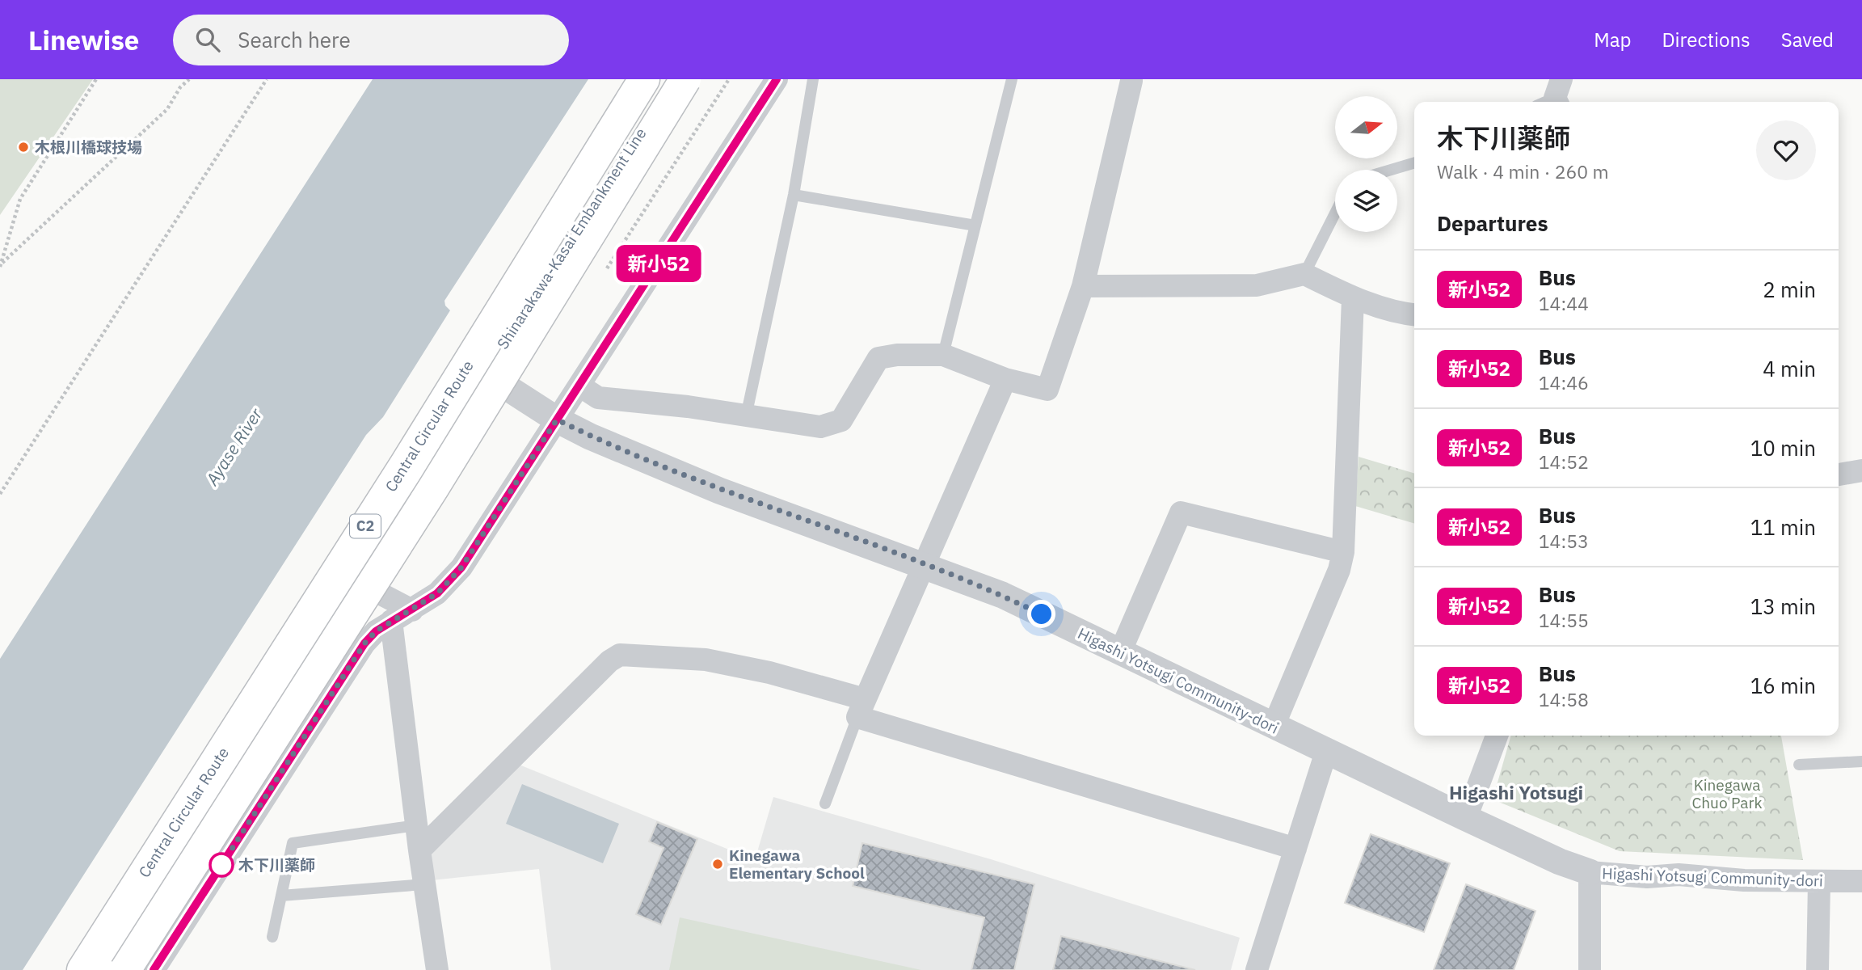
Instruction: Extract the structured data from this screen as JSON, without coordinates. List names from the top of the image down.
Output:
{
  "streets": {
    "main road": ["Shinarakawa-Kasai Embankment Line", "Central Circular Route", "C2"],
    "street": ["Higashi Yotsugi Community-dori"]
  },
  "crossings": [
    ["Shinarakawa-Kasai Embankment Line", "Higashi Yotsugi Community-dori"]
  ],
  "districts": ["Higashi Yotsugi"],
  "water": ["Ayase River"],
  "parks": ["Kinegawa Chuo Park"],
  "places": ["木根川橋球技場", "Kinegawa Elementary School", "木下川薬師"],
  "lines": ["bus line 新小52"],
  "north": "right",
  "page": {
    "header": "Linewise",
    "search": "Search here",
    "nav": ["Map", "Directions", "Saved"],
    "on_map": "新小52",
    "heading": [
      ["木下川薬師", "Walk · 4 min · 260 m"],
      "Departures"
    ],
    "list": [
      {
        "mark": "新小52",
        "name": "Bus",
        "note": "14:44",
        "value": "2 min"
      },
      {
        "mark": "新小52",
        "name": "Bus",
        "note": "14:46",
        "value": "4 min"
      },
      {
        "mark": "新小52",
        "name": "Bus",
        "note": "14:52",
        "value": "10 min"
      },
      {
        "mark": "新小52",
        "name": "Bus",
        "note": "14:53",
        "value": "11 min"
      },
      {
        "mark": "新小52",
        "name": "Bus",
        "note": "14:55",
        "value": "13 min"
      },
      {
        "mark": "新小52",
        "name": "Bus",
        "note": "14:58",
        "value": "16 min"
      }
    ]
  }
}
